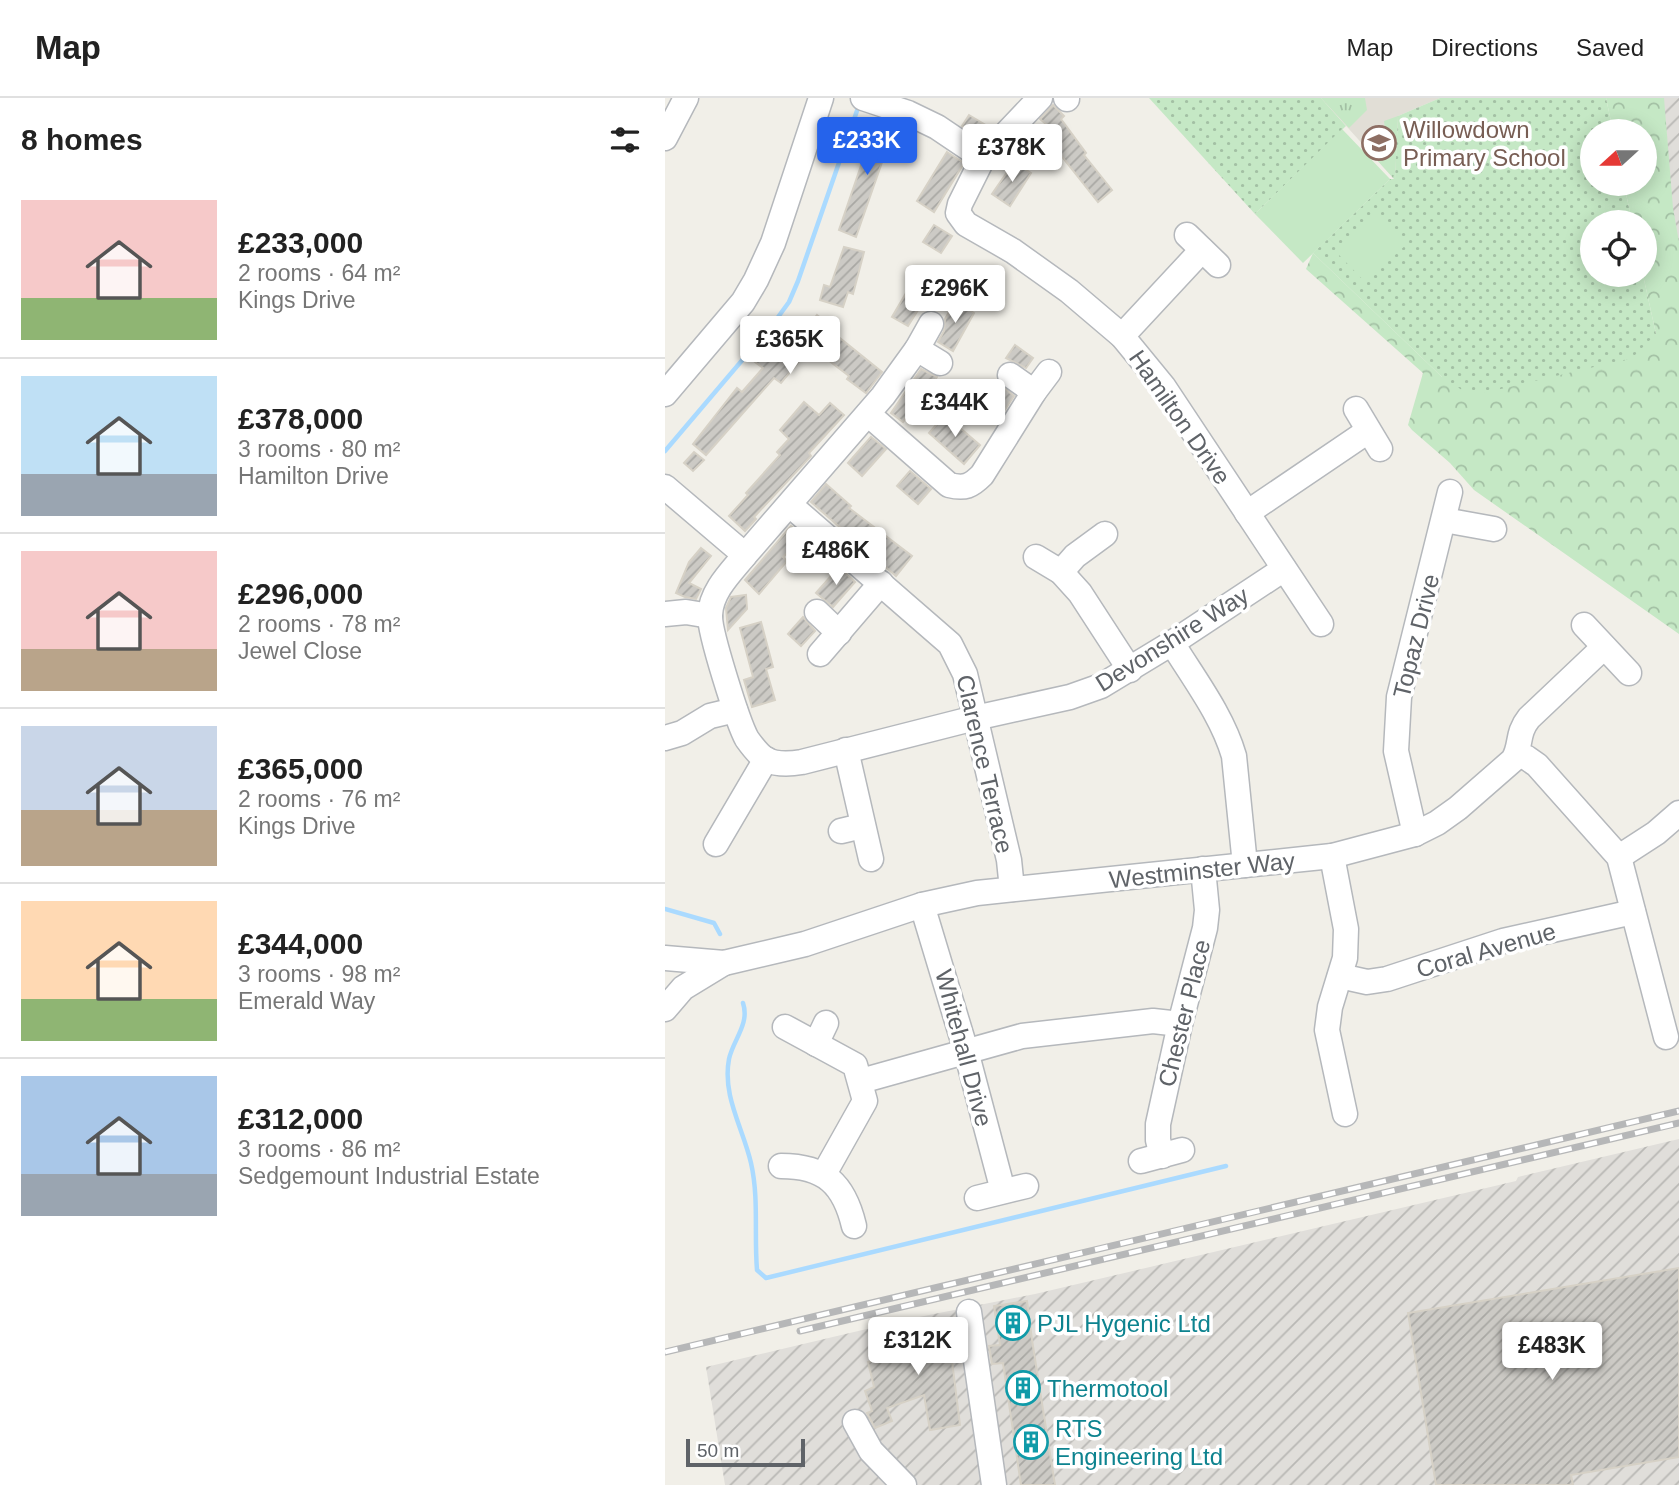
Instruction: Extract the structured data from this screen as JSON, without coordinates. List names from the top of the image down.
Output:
{
  "streets": {
    "street": [
      "Hamilton Drive",
      "Topaz Drive",
      "Devonshire Way",
      "Clarence Terrace",
      "Westminster Way",
      "Coral Avenue",
      "Chester Place",
      "Whitehall Drive"
    ]
  },
  "crossings": [
    ["Hamilton Drive", "Devonshire Way"],
    ["Topaz Drive", "Westminster Way"],
    ["Devonshire Way", "Clarence Terrace"],
    ["Clarence Terrace", "Westminster Way"],
    ["Westminster Way", "Chester Place"],
    ["Westminster Way", "Whitehall Drive"]
  ],
  "places": {
    "school or university": ["Willowdown Primary School"],
    "building": ["PJL Hygenic Ltd", "Thermotool", "RTS Engineering Ltd"]
  },
  "scale_bar": "50 m",
  "north": "left",
  "page": {
    "header": "Map",
    "nav": ["Map", "Directions", "Saved"],
    "heading": "8 homes",
    "price": [
      "£233K",
      "£378K",
      "£296K",
      "£365K",
      "£344K",
      "£486K",
      "£312K",
      "£483K"
    ],
    "list": [
      {
        "name": "£233,000",
        "note": "2 rooms · 64 m² · Kings Drive"
      },
      {
        "name": "£378,000",
        "note": "3 rooms · 80 m² · Hamilton Drive"
      },
      {
        "name": "£296,000",
        "note": "2 rooms · 78 m² · Jewel Close"
      },
      {
        "name": "£365,000",
        "note": "2 rooms · 76 m² · Kings Drive"
      },
      {
        "name": "£344,000",
        "note": "3 rooms · 98 m² · Emerald Way"
      },
      {
        "name": "£312,000",
        "note": "3 rooms · 86 m² · Sedgemount Industrial Estate"
      }
    ],
    "scale": "50 m"
  }
}
